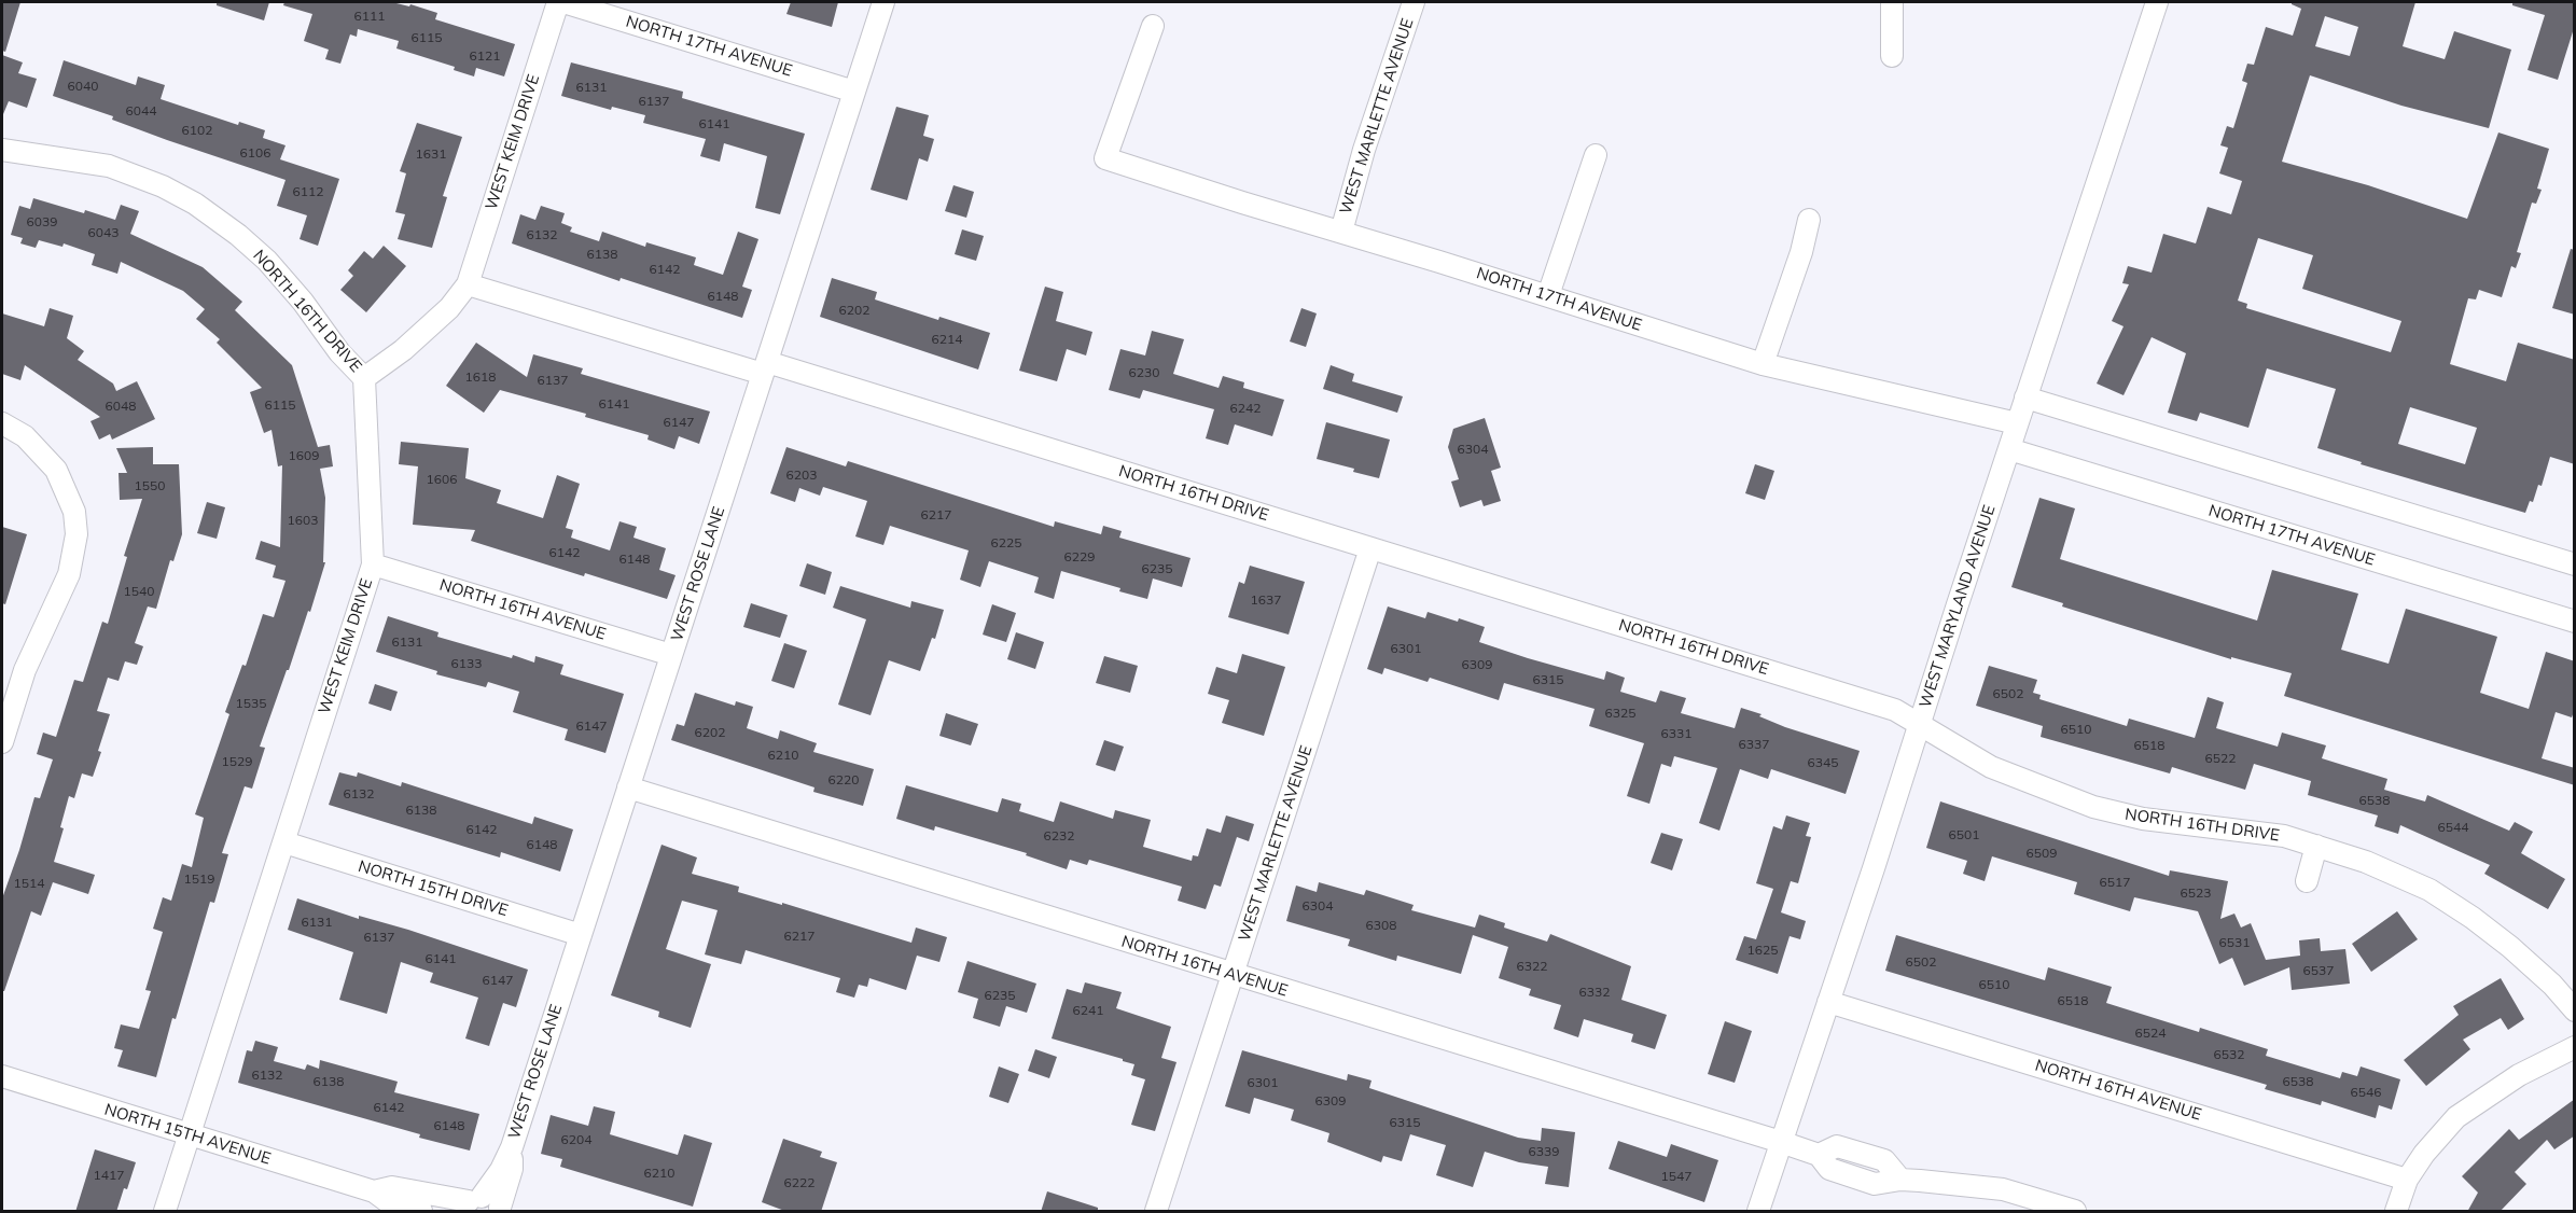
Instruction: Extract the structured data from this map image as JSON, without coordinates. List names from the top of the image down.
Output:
{
  "streets": {
    "street": [
      "NORTH 17TH AVENUE",
      "WEST MARLETTE AVENUE",
      "WEST KEIM DRIVE",
      "NORTH 16TH DRIVE",
      "WEST ROSE LANE",
      "WEST MARYLAND AVENUE",
      "NORTH 16TH AVENUE",
      "NORTH 15TH DRIVE",
      "NORTH 15TH AVENUE"
    ]
  },
  "crossings": [
    ["NORTH 17TH AVENUE", "WEST MARLETTE AVENUE"],
    ["NORTH 17TH AVENUE", "WEST KEIM DRIVE"],
    ["NORTH 17TH AVENUE", "WEST ROSE LANE"],
    ["NORTH 17TH AVENUE", "WEST MARYLAND AVENUE"],
    ["WEST MARLETTE AVENUE", "NORTH 16TH DRIVE"],
    ["WEST MARLETTE AVENUE", "NORTH 16TH AVENUE"],
    ["WEST KEIM DRIVE", "NORTH 16TH DRIVE"],
    ["WEST KEIM DRIVE", "NORTH 16TH AVENUE"],
    ["WEST KEIM DRIVE", "NORTH 15TH DRIVE"],
    ["WEST KEIM DRIVE", "NORTH 15TH AVENUE"],
    ["NORTH 16TH DRIVE", "WEST ROSE LANE"],
    ["NORTH 16TH DRIVE", "WEST MARYLAND AVENUE"],
    ["WEST ROSE LANE", "NORTH 16TH AVENUE"],
    ["WEST ROSE LANE", "NORTH 15TH DRIVE"],
    ["WEST ROSE LANE", "NORTH 15TH AVENUE"],
    ["WEST MARYLAND AVENUE", "NORTH 16TH AVENUE"]
  ],
  "house_numbers": [
    "6111",
    "6115",
    "6121",
    "6040",
    "6131",
    "6137",
    "6044",
    "6141",
    "6102",
    "6106",
    "1631",
    "6112",
    "6039",
    "6043",
    "6132",
    "6138",
    "6142",
    "6148",
    "6202",
    "6214",
    "6230",
    "1618",
    "6137",
    "6141",
    "6115",
    "6048",
    "6242",
    "6147",
    "6304",
    "1609",
    "6203",
    "1606",
    "1550",
    "6217",
    "1603",
    "6225",
    "6142",
    "6229",
    "6148",
    "6235",
    "1540",
    "1637",
    "6131",
    "6301",
    "6133",
    "6309",
    "6315",
    "6502",
    "1535",
    "6325",
    "6147",
    "6510",
    "6202",
    "6331",
    "6337",
    "6518",
    "6210",
    "6522",
    "1529",
    "6345",
    "6220",
    "6132",
    "6538",
    "6138",
    "6544",
    "6142",
    "6501",
    "6232",
    "6148",
    "6509",
    "1519",
    "6517",
    "1514",
    "6523",
    "6304",
    "6131",
    "6308",
    "6217",
    "6137",
    "6531",
    "1625",
    "6141",
    "6502",
    "6322",
    "6537",
    "6147",
    "6510",
    "6332",
    "6235",
    "6518",
    "6241",
    "6524",
    "6532",
    "6132",
    "6138",
    "6538",
    "6301",
    "6546",
    "6309",
    "6142",
    "6315",
    "6148",
    "6204",
    "6339",
    "6210",
    "1417",
    "1547",
    "6222"
  ]
}
